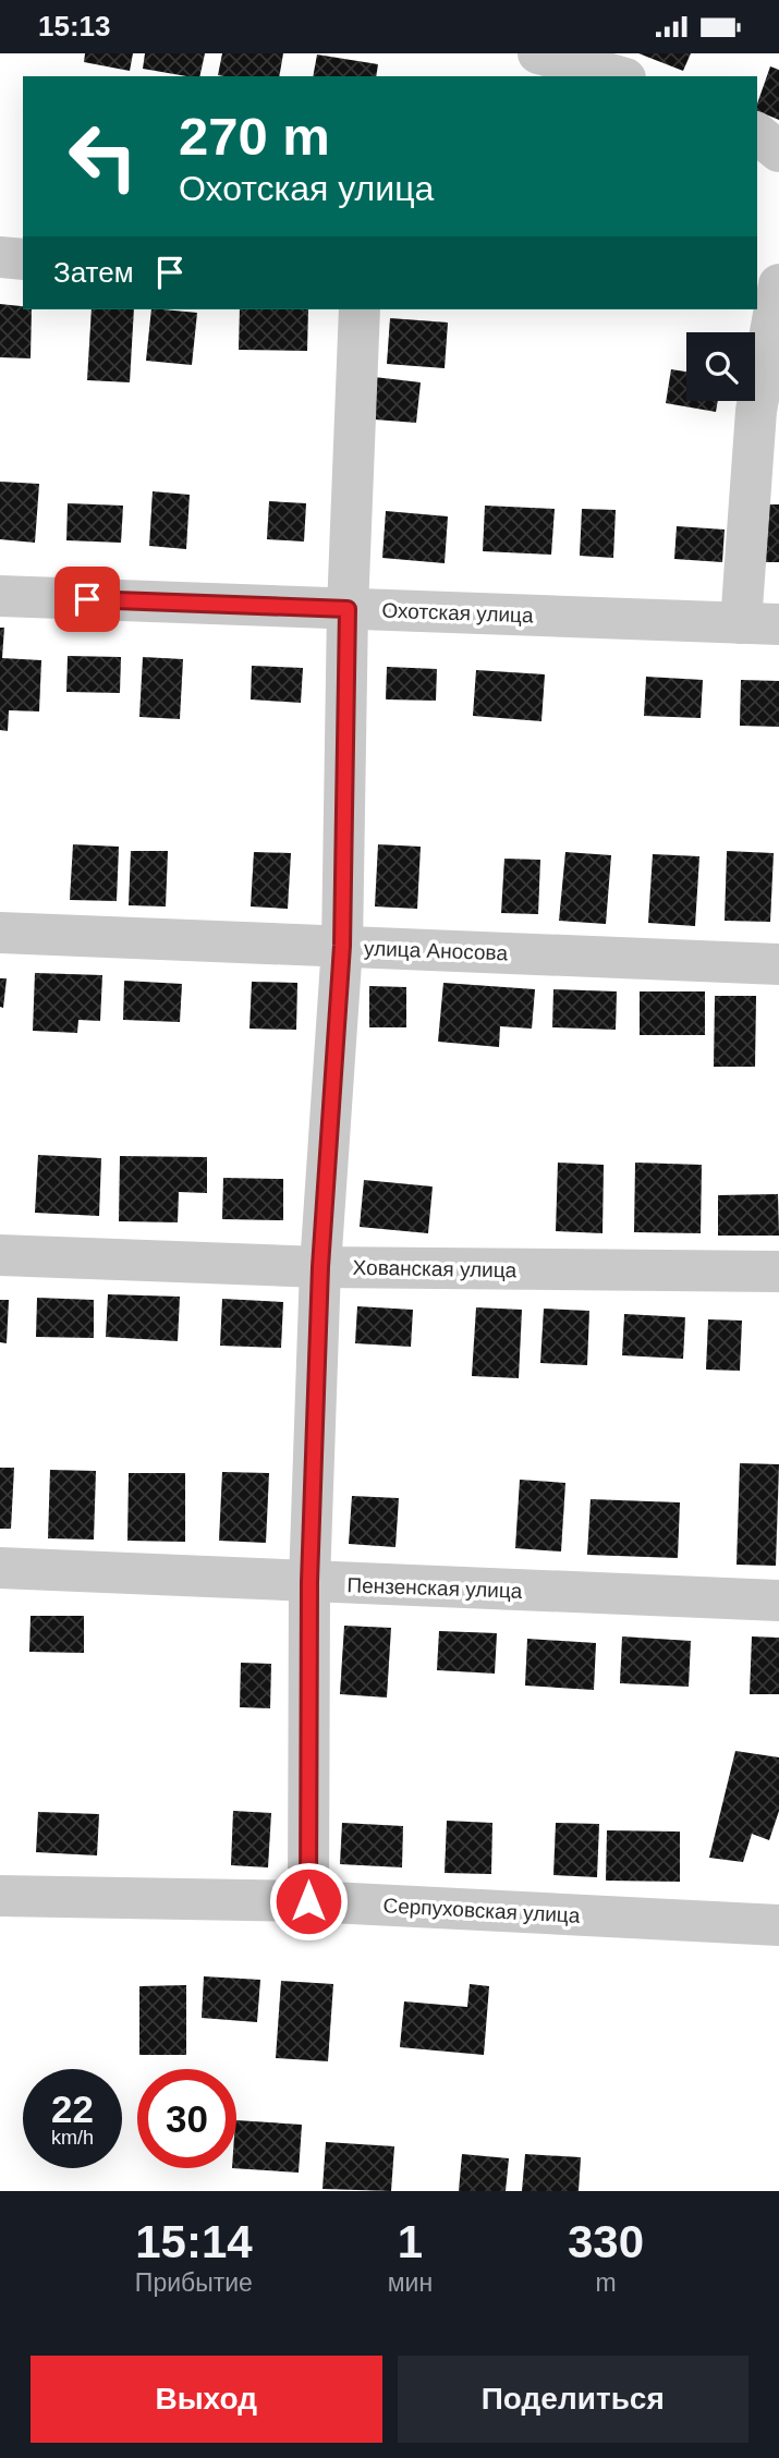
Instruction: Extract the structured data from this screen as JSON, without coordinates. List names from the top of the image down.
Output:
{
  "streets": {
    "street": [
      "Охотская улица",
      "улица Аносова",
      "Хованская улица",
      "Пензенская улица",
      "Серпуховская улица"
    ]
  },
  "page": {
    "status": "15:13",
    "turn": ["270 m", "Охотская улица"],
    "then": "Затем",
    "speed": "22 km/h",
    "limit": "30",
    "eta": [
      "15:14",
      "Прибытие",
      "1",
      "мин",
      "330",
      "m"
    ],
    "buttons": ["Выход", "Поделиться"]
  }
}
